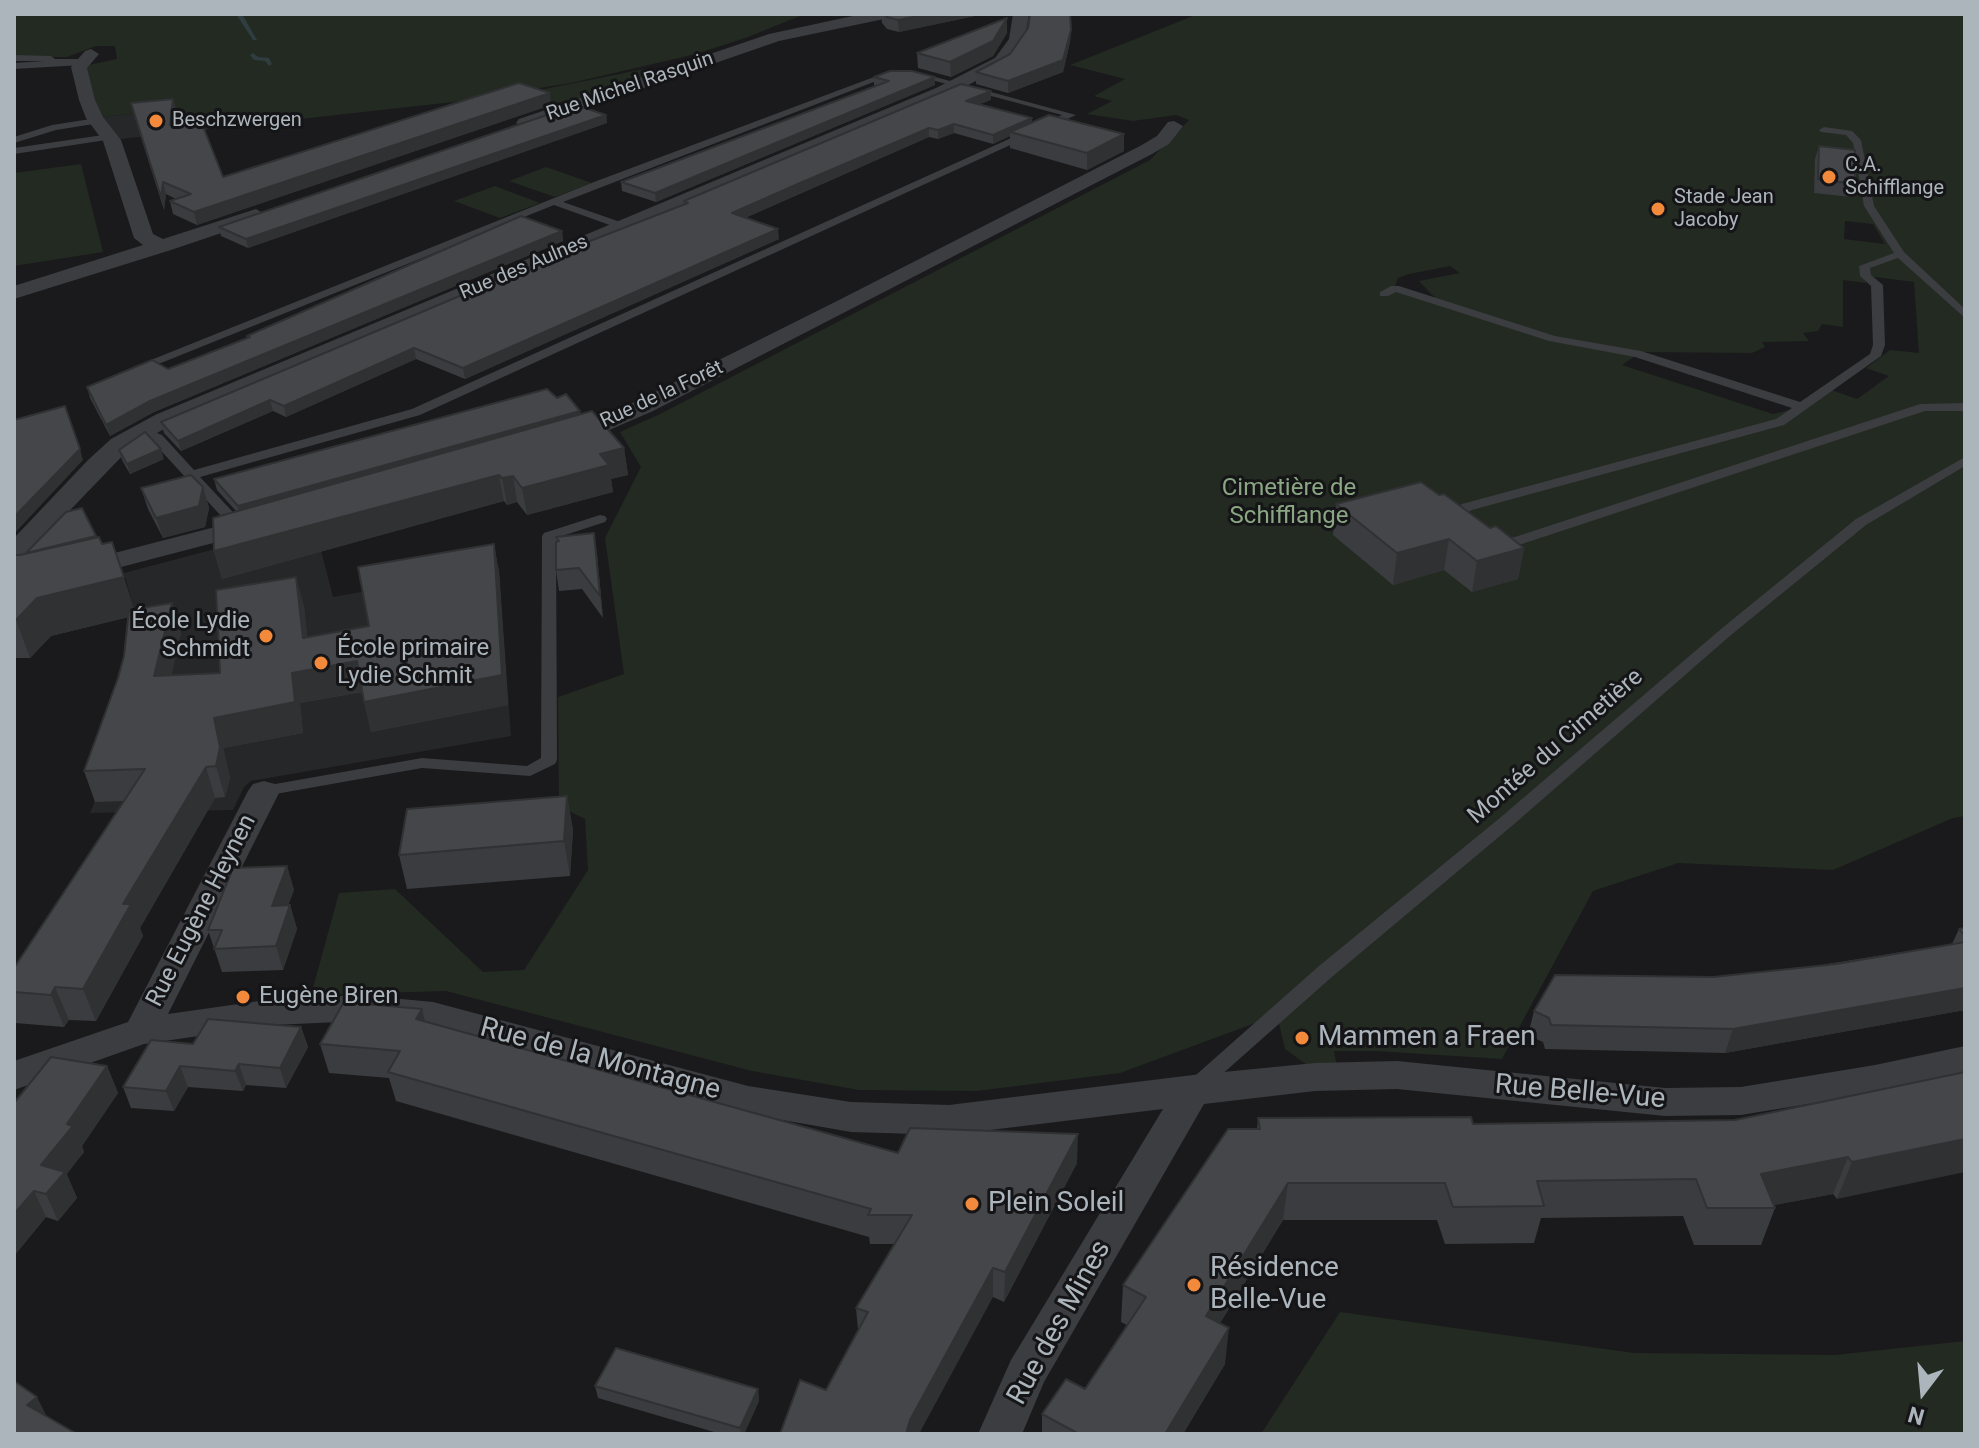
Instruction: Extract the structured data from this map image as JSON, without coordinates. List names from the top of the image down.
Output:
{
  "streets": {
    "street": [
      "Rue Michel Rasquin",
      "Rue des Aulnes",
      "Rue de la Forêt",
      "Rue Eugène Heynen",
      "Rue de la Montagne",
      "Rue Belle-Vue",
      "Rue des Mines"
    ],
    "lane": ["Montée du Cimetière"]
  },
  "crossings": [
    ["Montée du Cimetière", "Rue de la Montagne"],
    ["Montée du Cimetière", "Rue Belle-Vue"],
    ["Montée du Cimetière", "Rue des Mines"],
    ["Rue Eugène Heynen", "Rue de la Montagne"],
    ["Rue de la Montagne", "Rue Belle-Vue"],
    ["Rue de la Montagne", "Rue des Mines"],
    ["Rue Belle-Vue", "Rue des Mines"]
  ],
  "parks": ["Cimetière de Schifflange"],
  "places": [
    "Beschzwergen",
    "C.A. Schifflange",
    "Stade Jean Jacoby",
    "École Lydie Schmidt",
    "École primaire Lydie Schmit",
    "Eugène Biren",
    "Mammen a Fraen",
    "Plein Soleil",
    "Résidence Belle-Vue"
  ],
  "north": "bottom"
}
